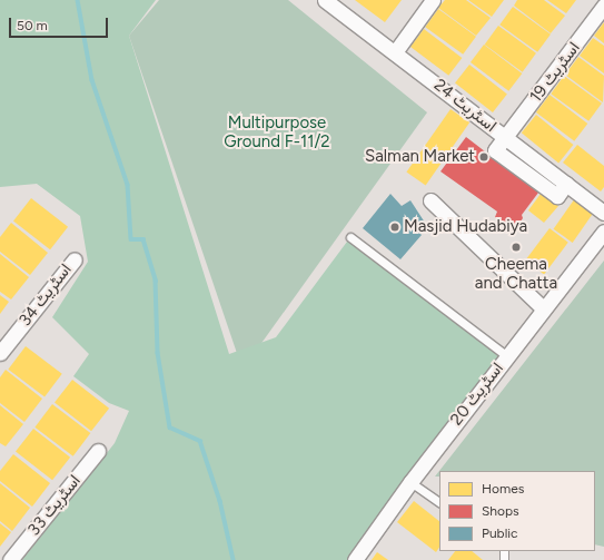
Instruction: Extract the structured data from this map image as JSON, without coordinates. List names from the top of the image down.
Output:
{
  "streets": {
    "street": [
      "اسٹریٹ 19",
      "اسٹریٹ 24",
      "اسٹریٹ 34",
      "اسٹریٹ 20",
      "اسٹریٹ 33"
    ]
  },
  "crossings": [
    ["اسٹریٹ 19", "اسٹریٹ 24"]
  ],
  "parks": ["Multipurpose Ground F-11/2"],
  "places": ["Salman Market", "Masjid Hudabiya", "Cheema and Chatta"],
  "legend": ["Homes", "Shops", "Public"],
  "scale_bar": "50 m"
}
